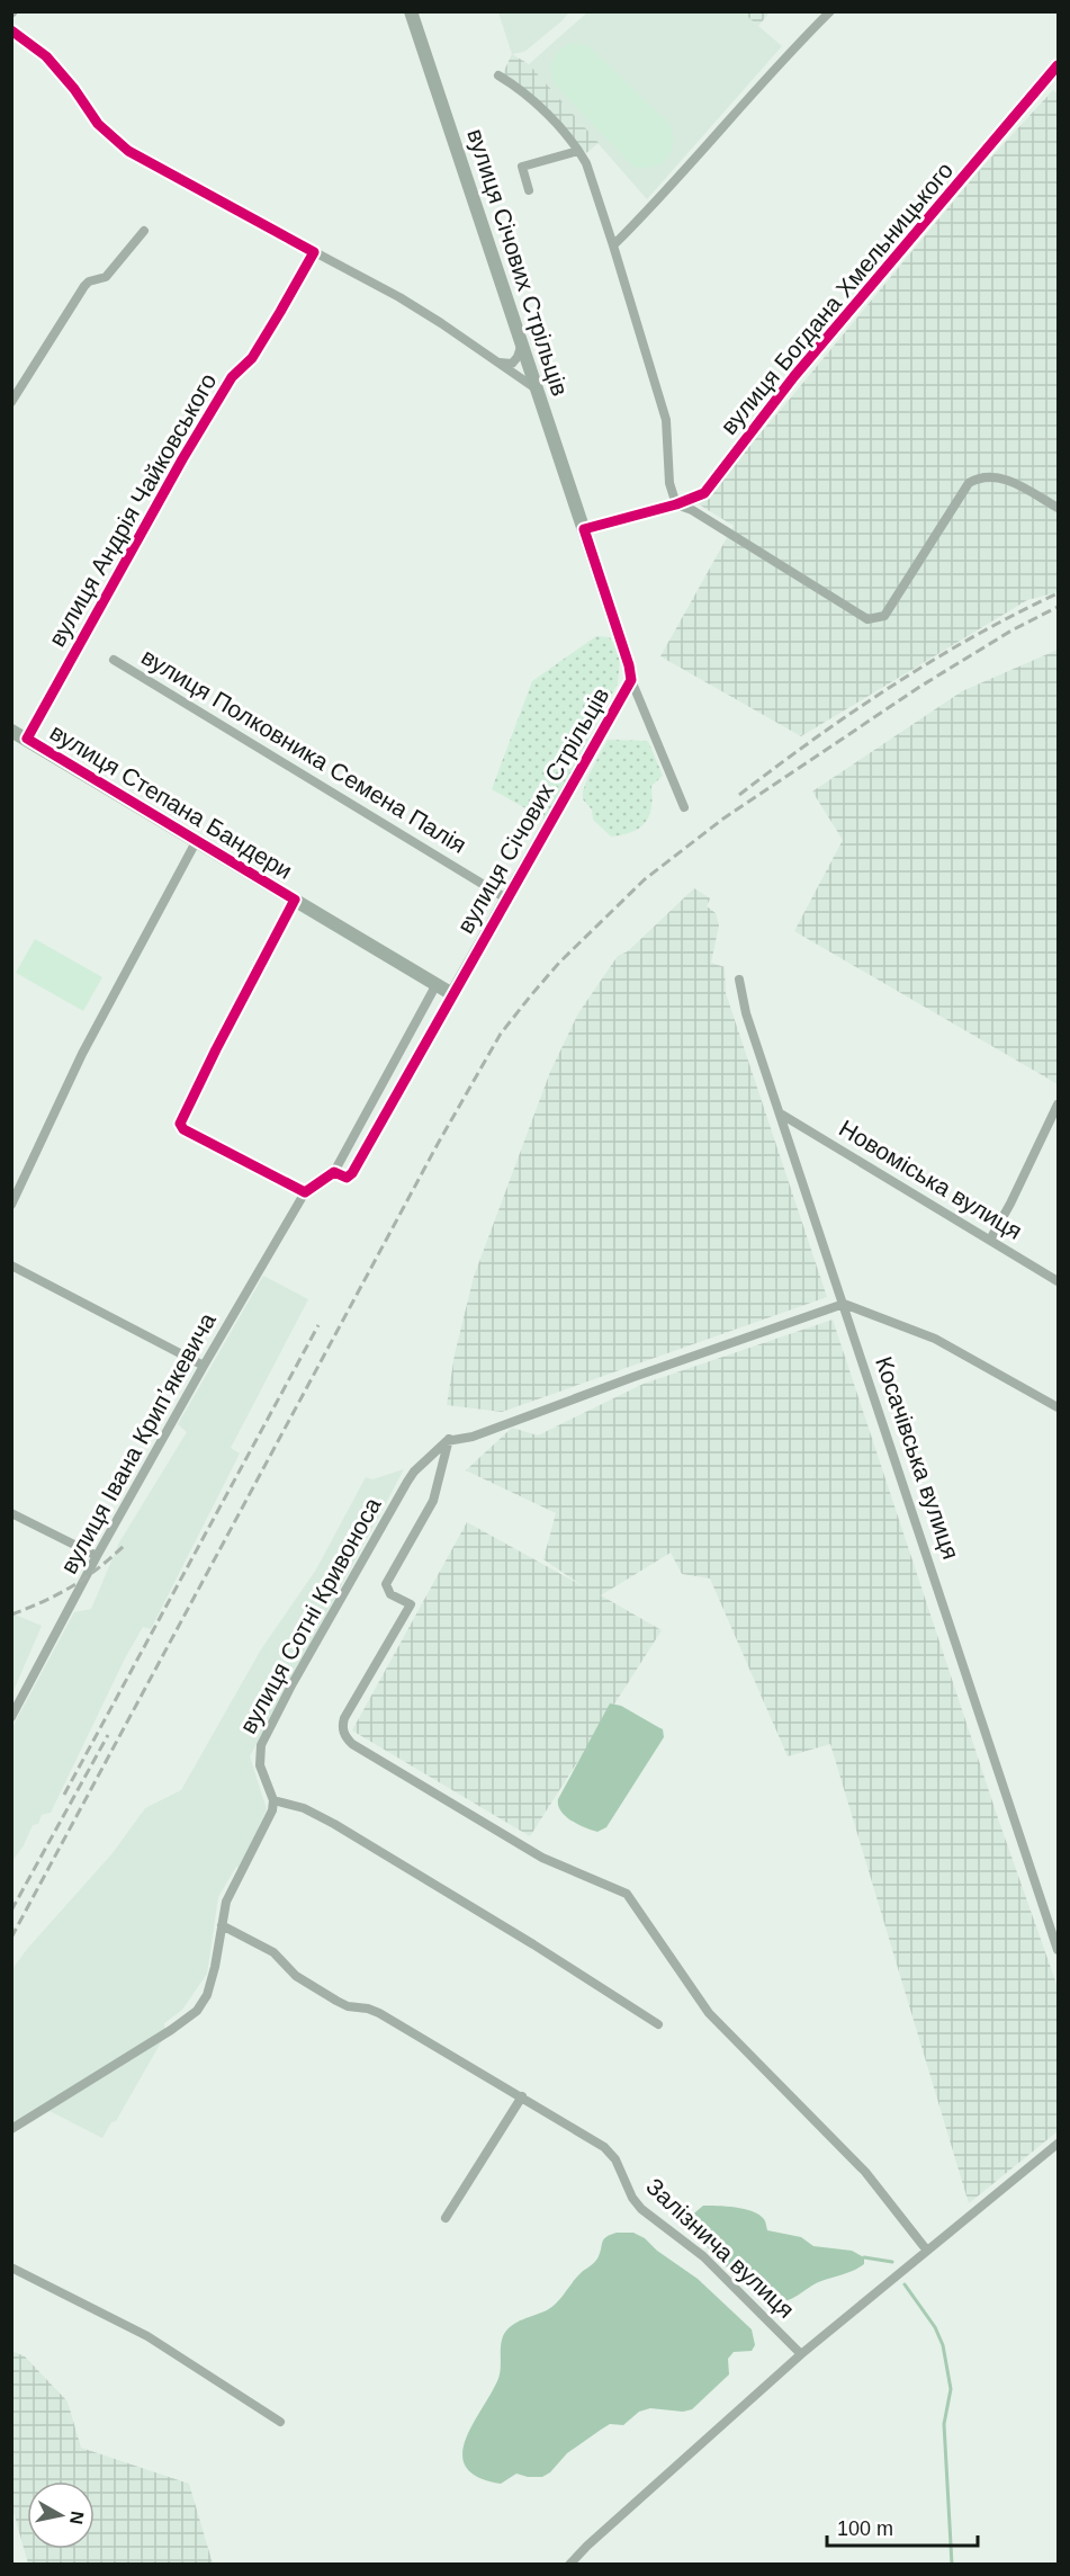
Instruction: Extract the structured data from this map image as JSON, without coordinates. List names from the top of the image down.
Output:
{
  "streets": {
    "street": [
      "вулиця Січових Стрільців",
      "вулиця Богдана Хмельницького",
      "вулиця Андрія Чайковського",
      "вулиця Полковника Семена Палія",
      "вулиця Степана Бандери",
      "Новоміська вулиця",
      "вулиця Івана Крипʼякевича",
      "Косачівська вулиця",
      "вулиця Сотні Кривоноса",
      "Залізнича вулиця"
    ]
  },
  "crossings": [
    ["вулиця Січових Стрільців", "вулиця Богдана Хмельницького"],
    ["вулиця Січових Стрільців", "вулиця Полковника Семена Палія"],
    ["вулиця Січових Стрільців", "вулиця Степана Бандери"],
    ["вулиця Андрія Чайковського", "вулиця Степана Бандери"],
    ["Новоміська вулиця", "Косачівська вулиця"]
  ],
  "scale_bar": "100 m",
  "north": "right"
}
